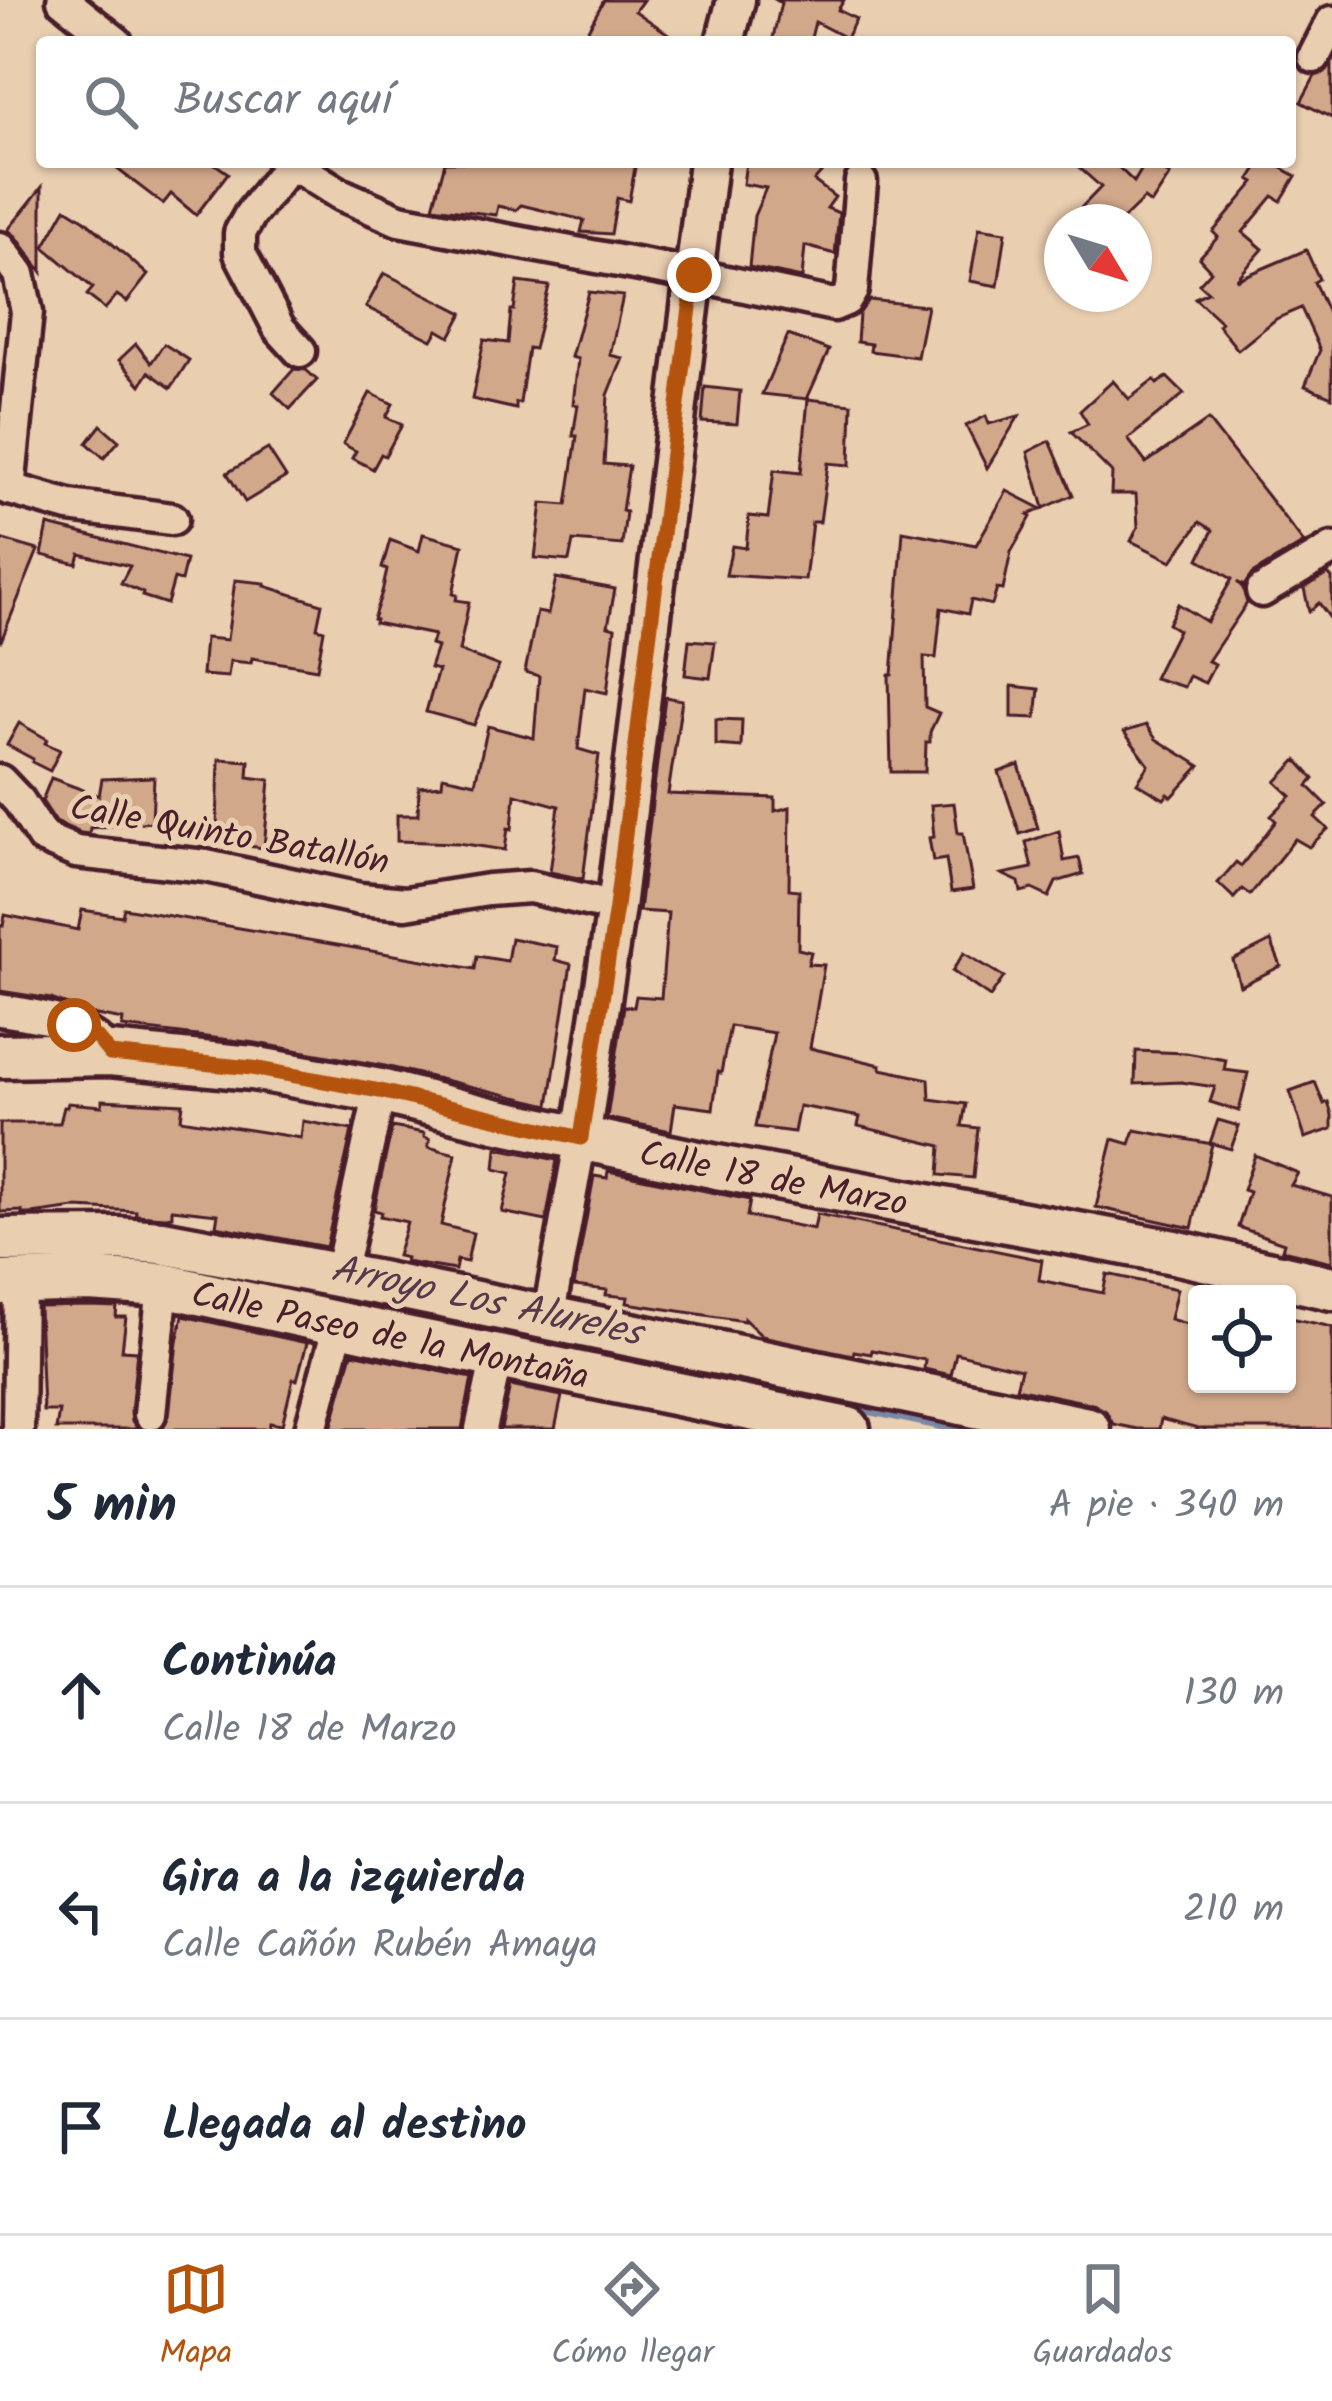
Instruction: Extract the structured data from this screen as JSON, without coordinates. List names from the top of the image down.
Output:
{
  "streets": {
    "main road": ["Calle 18 de Marzo", "Calle Paseo de la Montaña"],
    "street": ["Calle Quinto Batallón"]
  },
  "water": ["Arroyo Los Alureles"],
  "north": "bottom right",
  "page": {
    "search": "Buscar aquí",
    "heading": ["5 min", "A pie · 340 m"],
    "list": [
      ["Continúa", "Calle 18 de Marzo", "130 m"],
      ["Gira a la izquierda", "Calle Cañón Rubén Amaya", "210 m"],
      "Llegada al destino"
    ],
    "nav": ["Mapa", "Cómo llegar", "Guardados"]
  }
}
